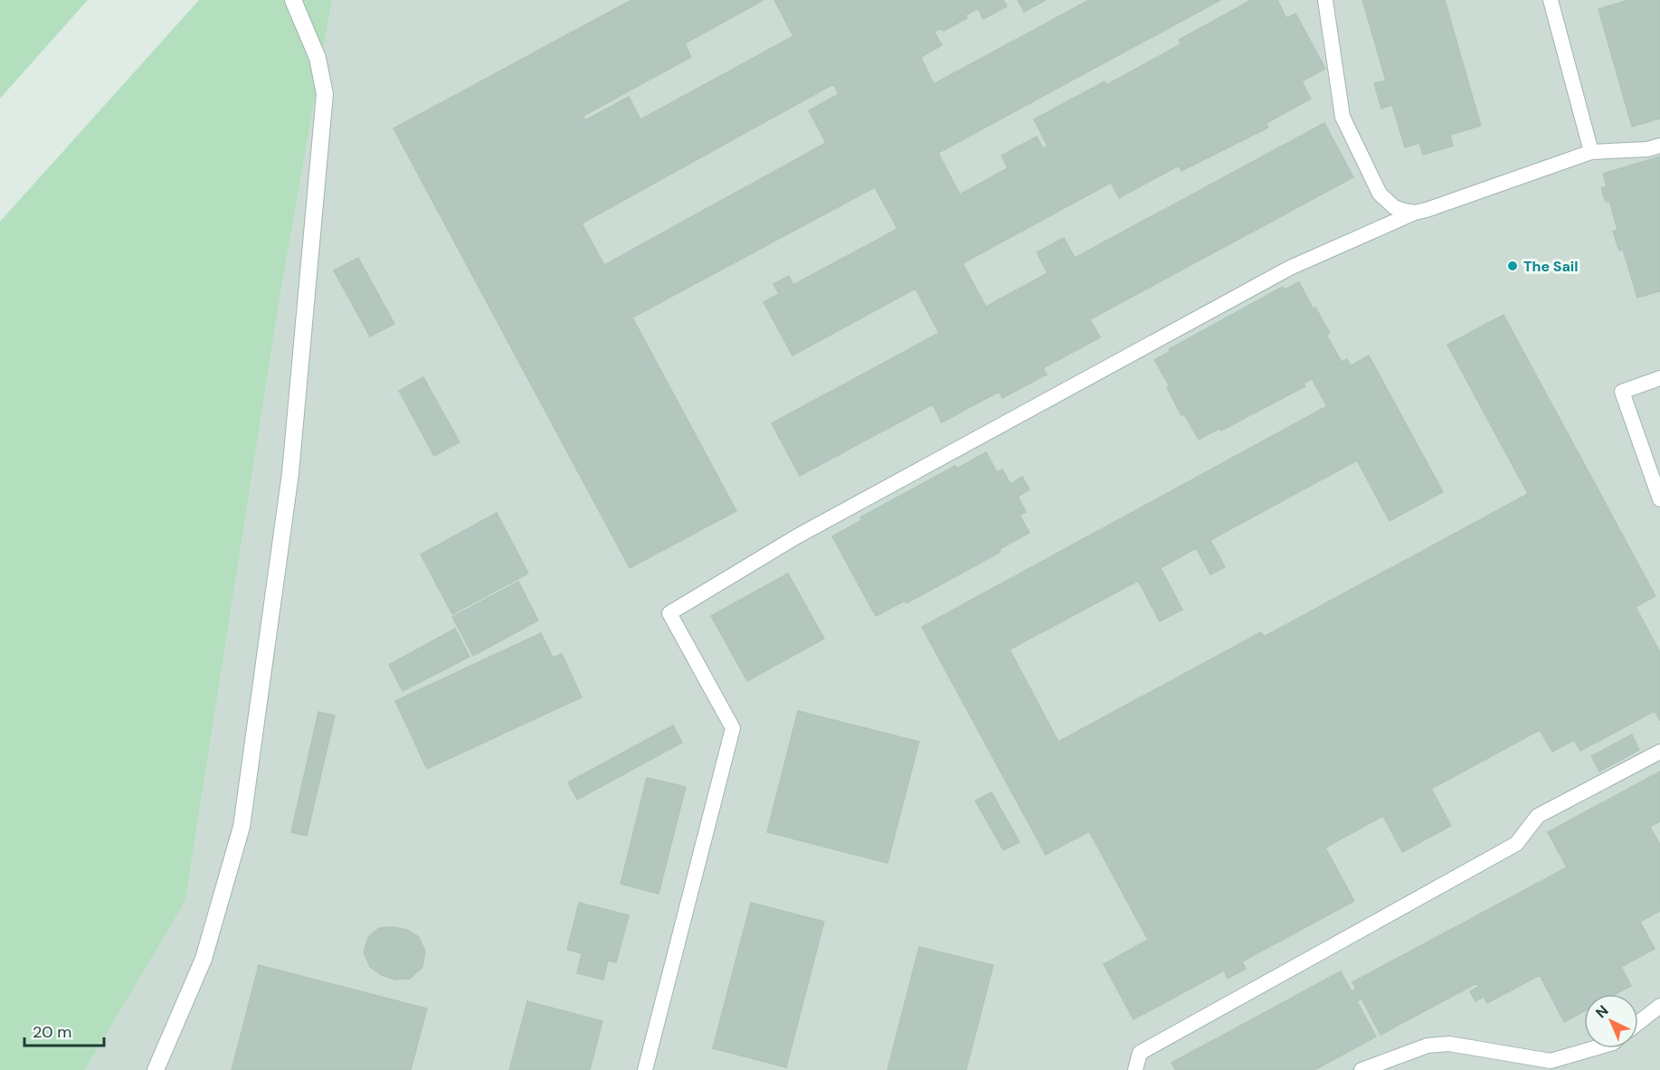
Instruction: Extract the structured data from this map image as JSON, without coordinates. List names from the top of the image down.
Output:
{
  "places": ["The Sail"],
  "scale_bar": "20 m",
  "north": "top left"
}
